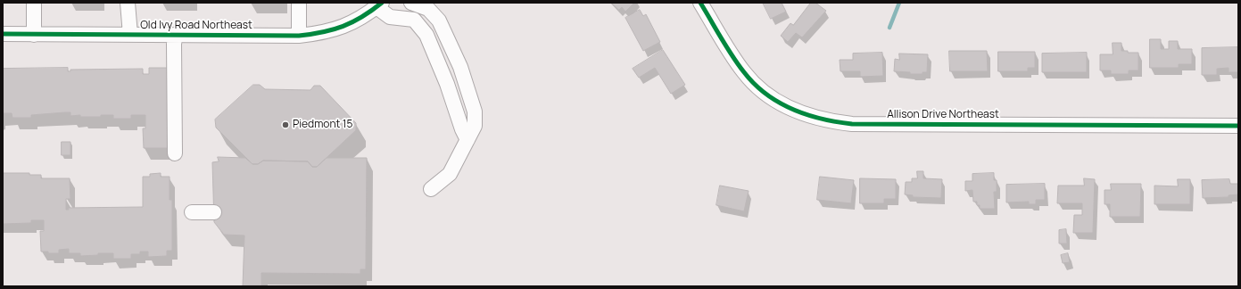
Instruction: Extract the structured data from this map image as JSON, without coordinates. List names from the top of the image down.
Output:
{
  "streets": {
    "street": ["Old Ivy Road Northeast", "Allison Drive Northeast"]
  },
  "places": ["Piedmont 15"]
}
